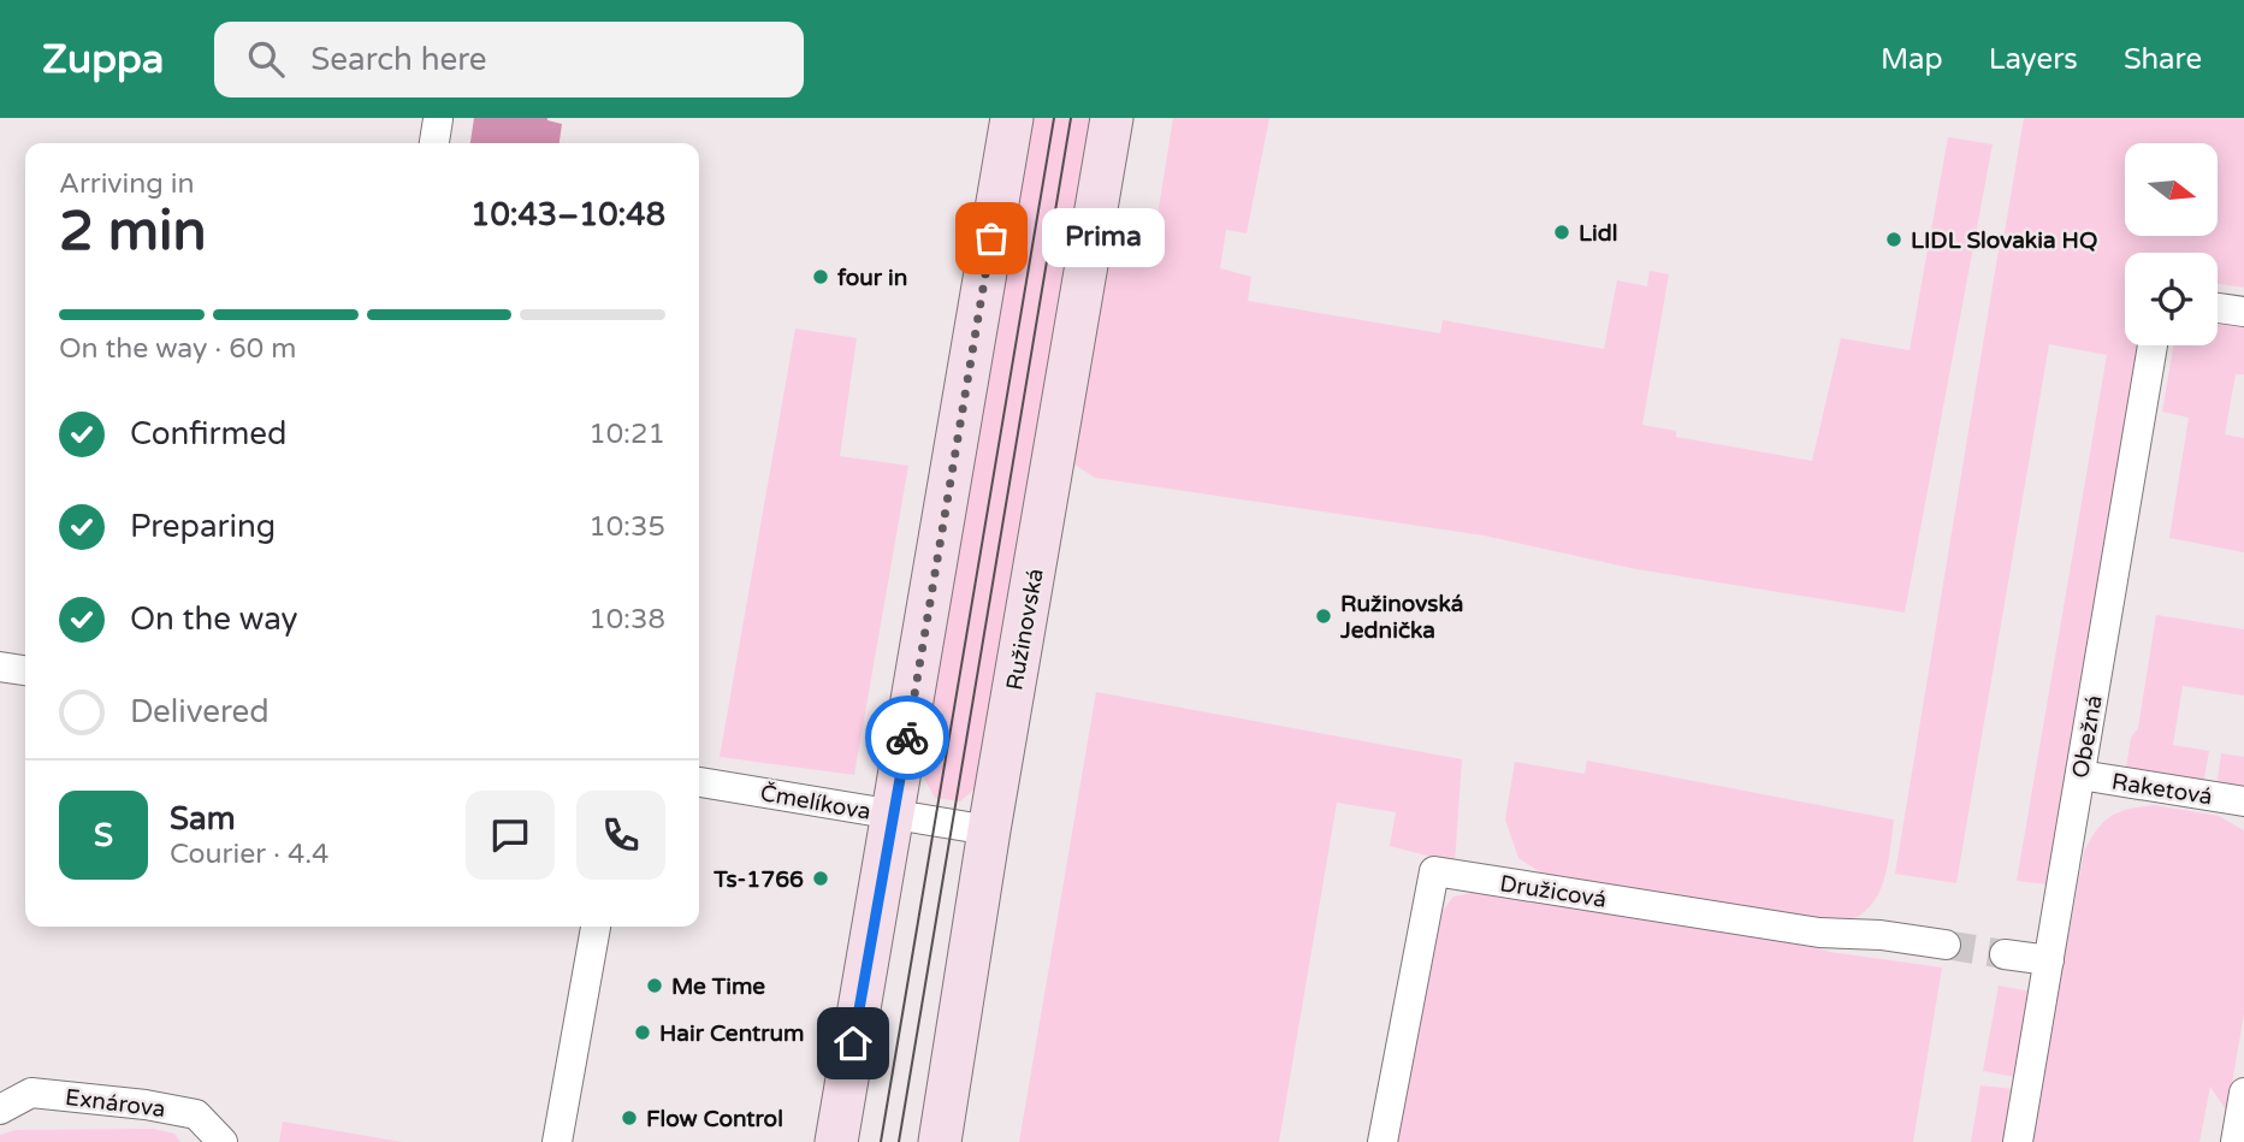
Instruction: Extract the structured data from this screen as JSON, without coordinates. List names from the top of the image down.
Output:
{
  "streets": {
    "street": [
      "Ružinovská",
      "Obežná",
      "Raketová",
      "Čmelíkova",
      "Družicová",
      "Exnárova"
    ]
  },
  "crossings": [
    ["Ružinovská", "Čmelíkova"],
    ["Obežná", "Raketová"]
  ],
  "places": [
    "Lidl",
    "Prima",
    "LIDL Slovakia HQ",
    "four in",
    "Ružinovská Jednička",
    "Ts-1766",
    "Me Time",
    "Hair Centrum",
    "Flow Control"
  ],
  "north": "right",
  "page": {
    "header": "Zuppa",
    "search": "Search here",
    "nav": ["Map", "Layers", "Share"],
    "heading": ["2 min", "Arriving in", "10:43–10:48"],
    "panel": ["Sam", "Courier · 4.4"],
    "bubble": "Prima",
    "bar": "On the way · 60 m",
    "list": [
      ["Confirmed", "10:21"],
      ["Preparing", "10:35"],
      ["On the way", "10:38"],
      "Delivered"
    ],
    "round": "S"
  }
}
